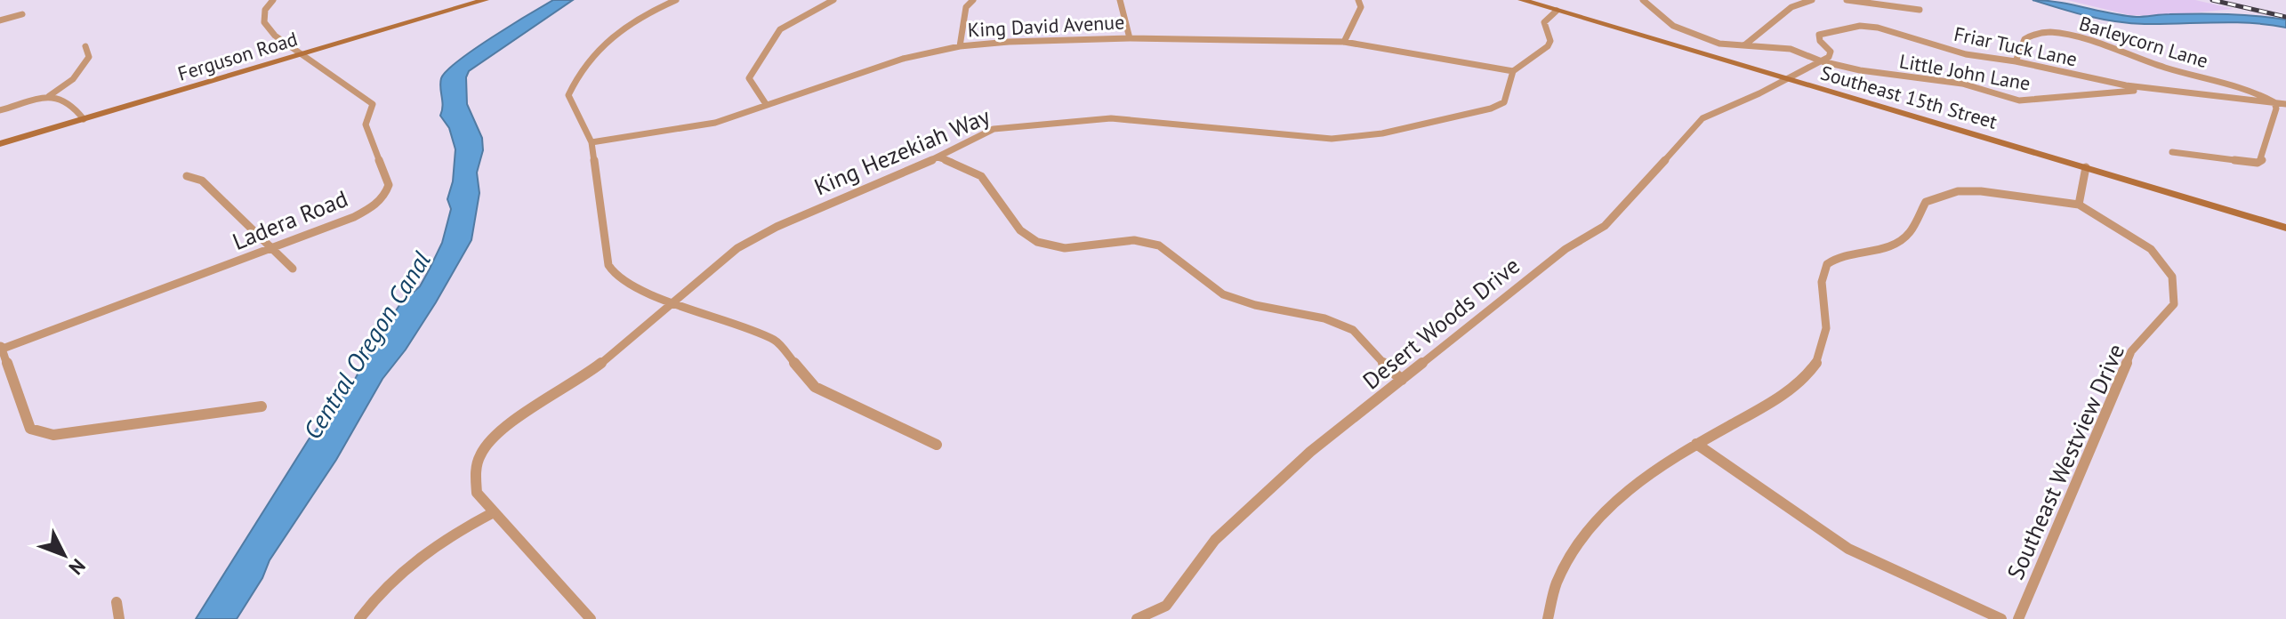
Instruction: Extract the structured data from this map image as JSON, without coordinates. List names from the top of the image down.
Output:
{
  "streets": {
    "main road": ["Ferguson Road", "Southeast 15th Street"],
    "street": [
      "King David Avenue",
      "Barleycorn Lane",
      "Friar Tuck Lane",
      "Little John Lane",
      "King Hezekiah Way",
      "Ladera Road",
      "Desert Woods Drive",
      "Southeast Westview Drive"
    ]
  },
  "crossings": [
    ["King David Avenue", "King Hezekiah Way"],
    ["Barleycorn Lane", "Friar Tuck Lane"],
    ["Friar Tuck Lane", "Little John Lane"],
    ["Ferguson Road", "Ladera Road"],
    ["Southeast 15th Street", "Desert Woods Drive"]
  ],
  "water": ["Central Oregon Canal"],
  "north": "bottom right"
}
